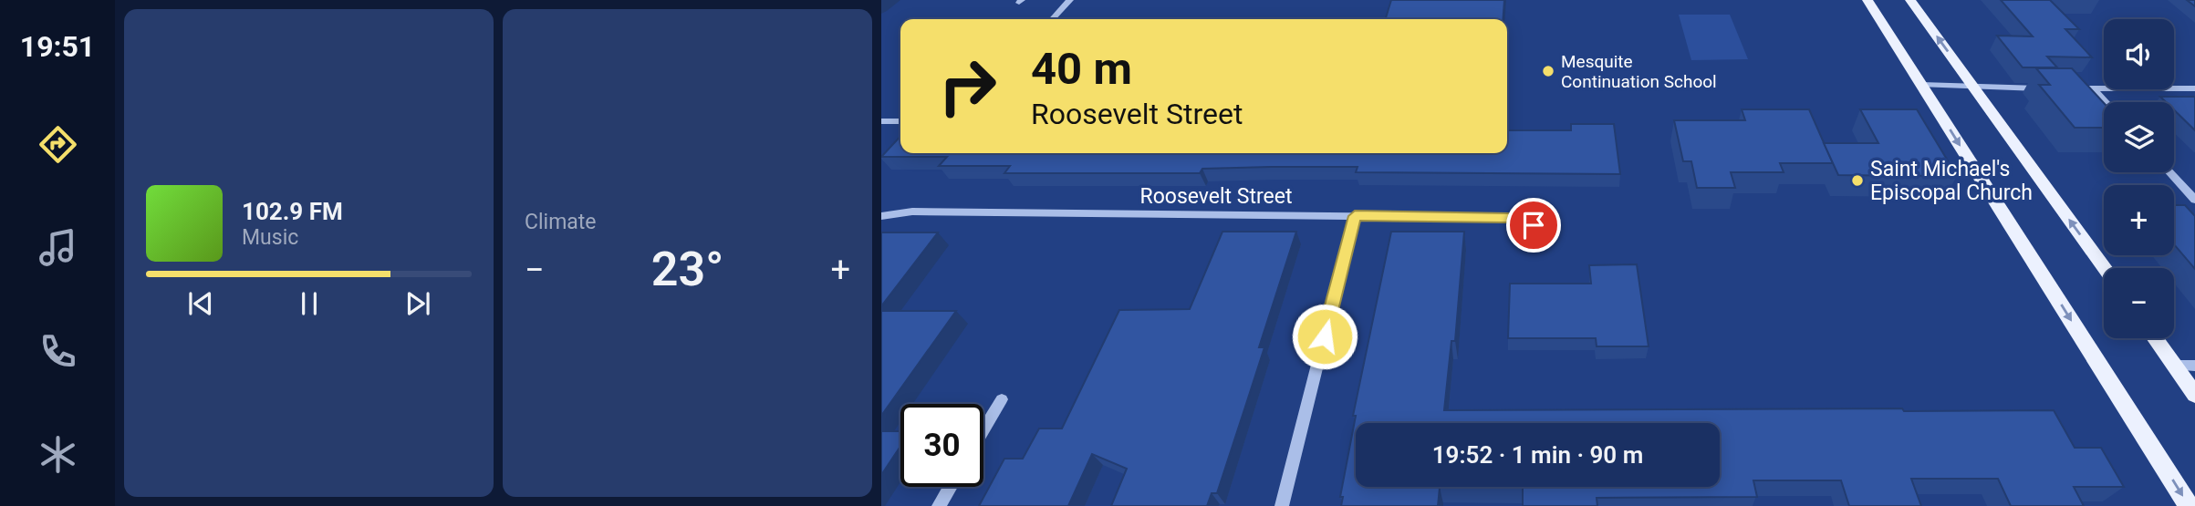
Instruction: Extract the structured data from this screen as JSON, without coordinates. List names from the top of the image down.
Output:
{
  "streets": {
    "street": ["Roosevelt Street"]
  },
  "places": ["Mesquite Continuation School", "Saint Michael's Episcopal Church"],
  "page": {
    "tabs": "19:51",
    "tile": "Climate",
    "map_buttons": ["+", "−"],
    "turn": ["40 m", "Roosevelt Street"],
    "song": ["102.9 FM", "Music"],
    "heat": ["−", "23°", "+"],
    "limit": "30",
    "trip": "19:52 · 1 min · 90 m"
  }
}
